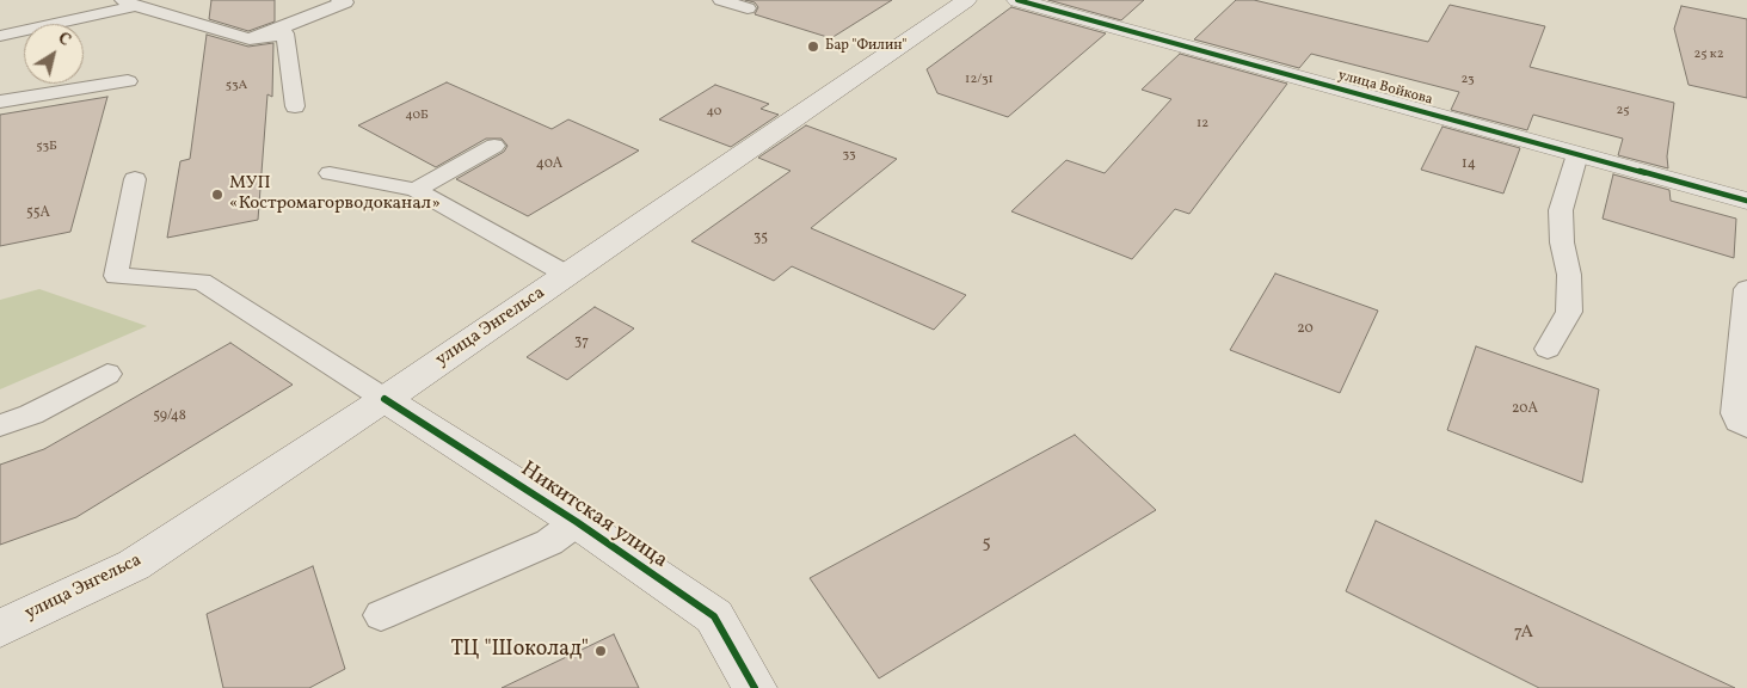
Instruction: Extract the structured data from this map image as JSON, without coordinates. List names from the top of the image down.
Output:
{
  "streets": {
    "street": ["улица Войкова", "улица Энгельса", "Никитская улица"]
  },
  "crossings": [
    ["улица Энгельса", "Никитская улица"]
  ],
  "places": ["Бар \"Филин\"", "МУП «Костромагорводоканал»", "ТЦ \"Шоколад\""],
  "house_numbers": [
    "25 к2",
    "12/31",
    "23",
    "53А",
    "25",
    "40",
    "40Б",
    "12",
    "53Б",
    "33",
    "40А",
    "14",
    "55А",
    "35",
    "20",
    "37",
    "20А",
    "59/48",
    "5",
    "7А"
  ],
  "north": "top right"
}
